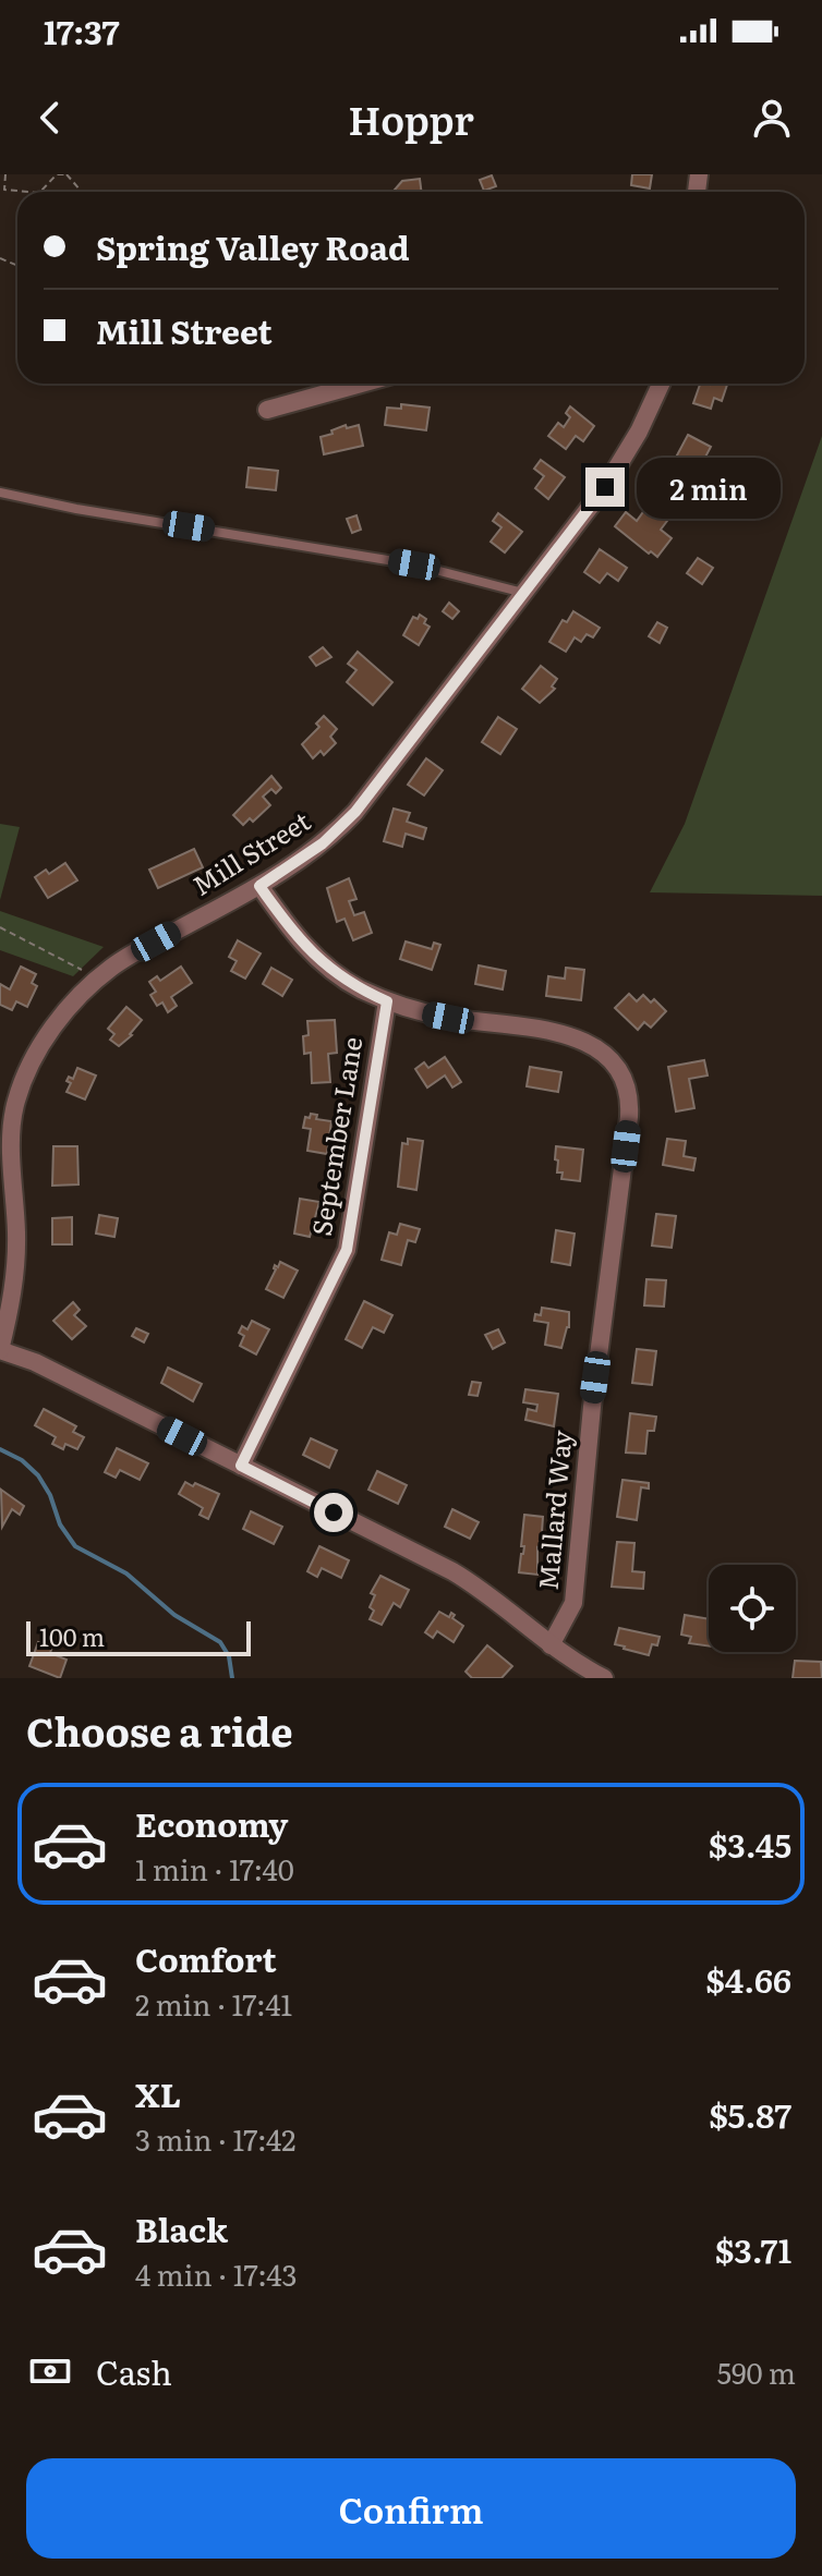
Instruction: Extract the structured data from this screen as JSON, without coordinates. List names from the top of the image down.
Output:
{
  "streets": {
    "street": ["Mill Street", "September Lane", "Mallard Way"]
  },
  "crossings": [
    ["Mill Street", "Mallard Way"],
    ["September Lane", "Mallard Way"]
  ],
  "scale_bar": "100 m",
  "page": {
    "status": "17:37",
    "header": "Hoppr",
    "banner": ["Spring Valley Road", "Mill Street"],
    "bubble": "2 min",
    "scale": "100 m",
    "heading": "Choose a ride",
    "list": [
      {
        "name": "Economy",
        "note": "1 min · 17:40",
        "value": "$3.45"
      },
      {
        "name": "Comfort",
        "note": "2 min · 17:41",
        "value": "$4.66"
      },
      {
        "name": "XL",
        "note": "3 min · 17:42",
        "value": "$5.87"
      },
      {
        "name": "Black",
        "note": "4 min · 17:43",
        "value": "$3.71"
      }
    ],
    "pay": ["Cash", "590 m"],
    "buttons": "Confirm"
  }
}
